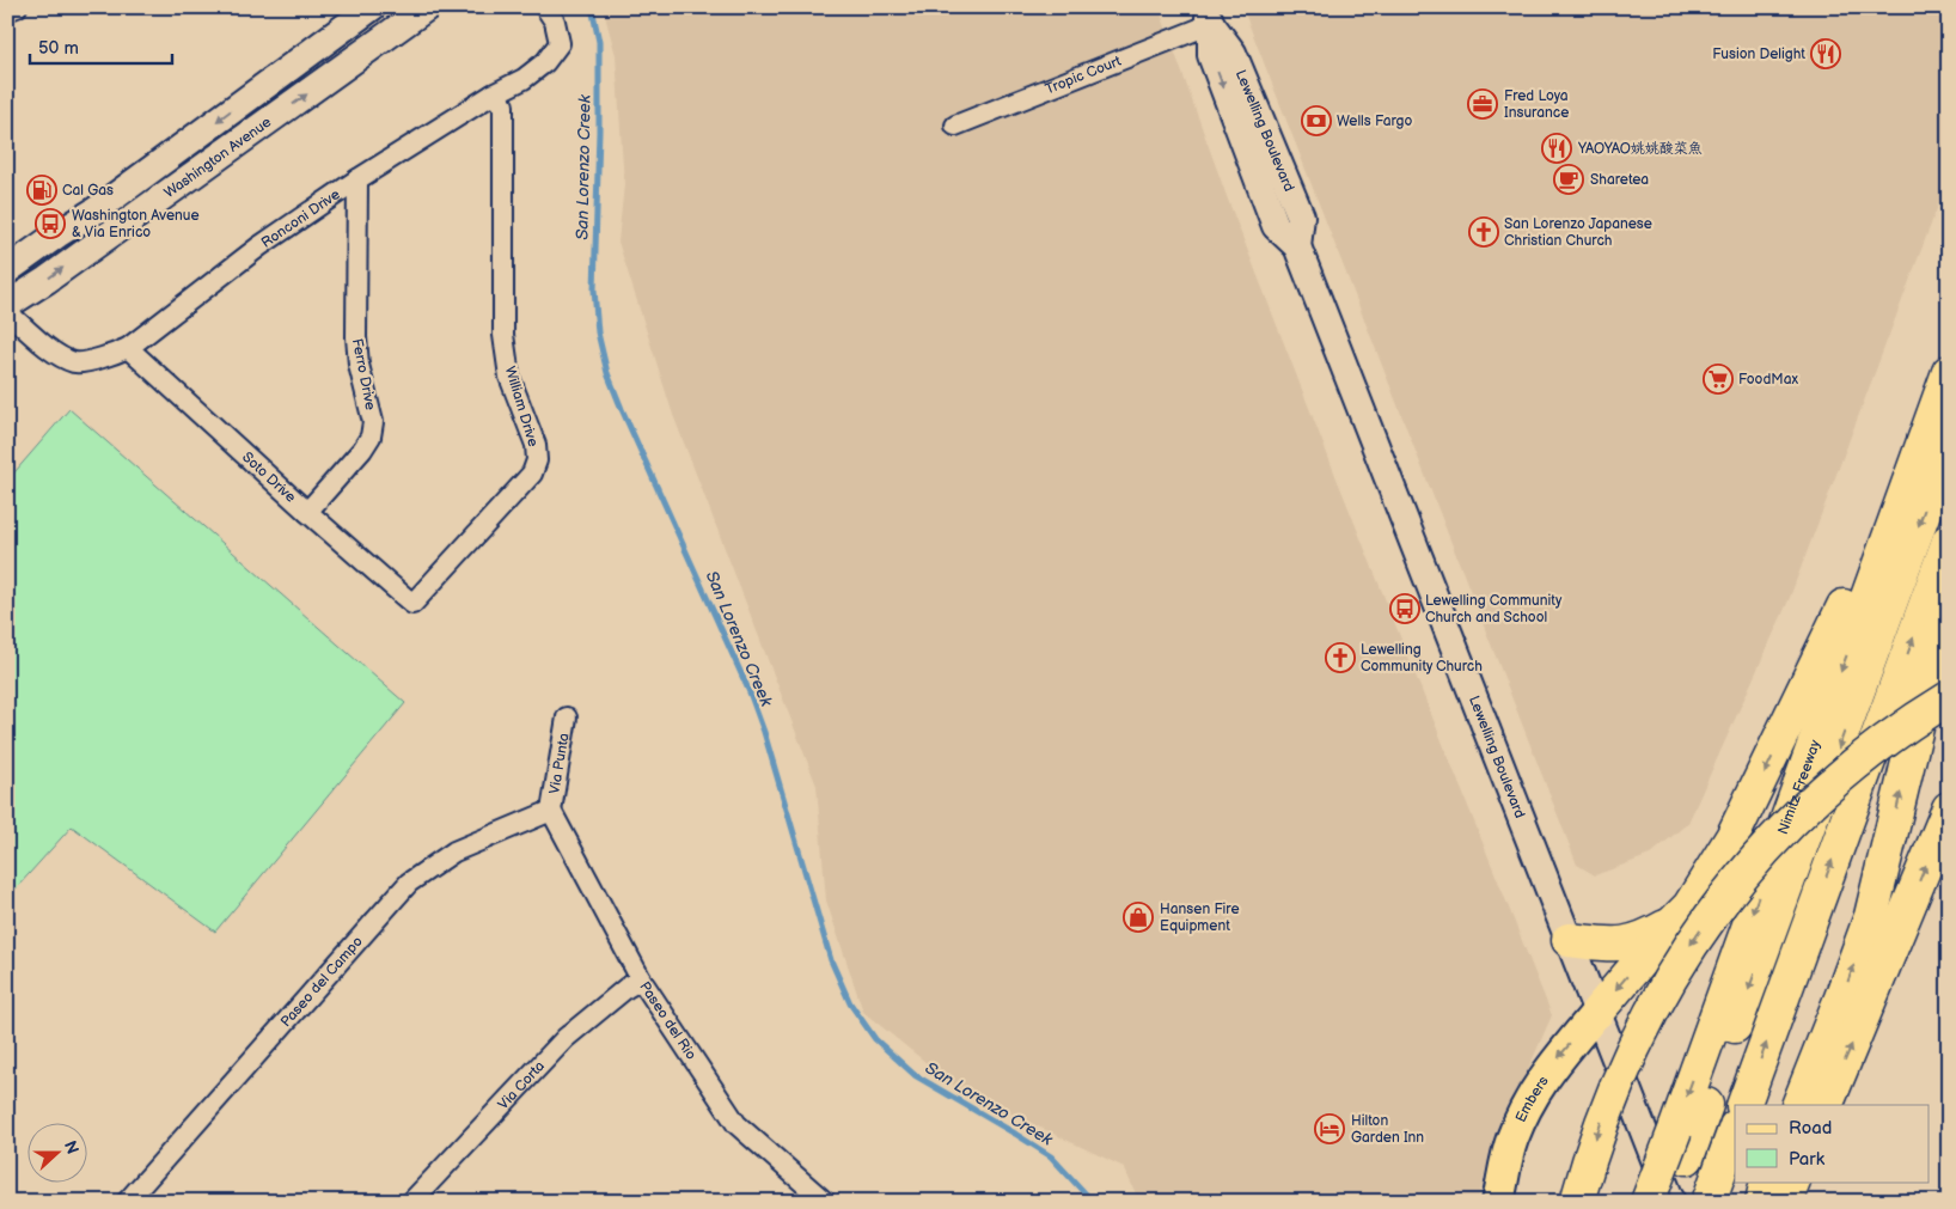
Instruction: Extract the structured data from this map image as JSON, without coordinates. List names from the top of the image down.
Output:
{
  "streets": {
    "highway": ["Nimitz Freeway"],
    "main road": ["Lewelling Boulevard", "Washington Avenue", "Embers"],
    "street": [
      "Tropic Court",
      "Ronconi Drive",
      "Ferro Drive",
      "William Drive",
      "Soto Drive",
      "Via Punta",
      "Paseo del Campo",
      "Paseo del Rio",
      "Via Corta"
    ]
  },
  "crossings": [
    ["Tropic Court", "Lewelling Boulevard"],
    ["Lewelling Boulevard", "Embers"],
    ["Ronconi Drive", "Ferro Drive"],
    ["Ronconi Drive", "William Drive"],
    ["Ronconi Drive", "Soto Drive"],
    ["Ferro Drive", "Soto Drive"],
    ["William Drive", "Soto Drive"],
    ["Via Punta", "Paseo del Campo"],
    ["Via Punta", "Paseo del Rio"],
    ["Paseo del Campo", "Paseo del Rio"],
    ["Paseo del Rio", "Via Corta"]
  ],
  "one_way": ["Embers"],
  "water": ["San Lorenzo Creek"],
  "places": {
    "restaurant": ["Fusion Delight", "YAOYAO姚姚酸菜魚"],
    "office": ["Fred Loya Insurance"],
    "bank": ["Wells Fargo"],
    "cafe": ["Sharetea"],
    "fuel station": ["Cal Gas"],
    "bus stop": ["Washington Avenue & Via Enrico", "Lewelling Community Church and School"],
    "church": ["San Lorenzo Japanese Christian Church", "Lewelling Community Church"],
    "supermarket": ["FoodMax"],
    "shop": ["Hansen Fire Equipment"],
    "hotel": ["Hilton Garden Inn"]
  },
  "legend": ["Road", "Park"],
  "scale_bar": "50 m",
  "north": "right"
}
